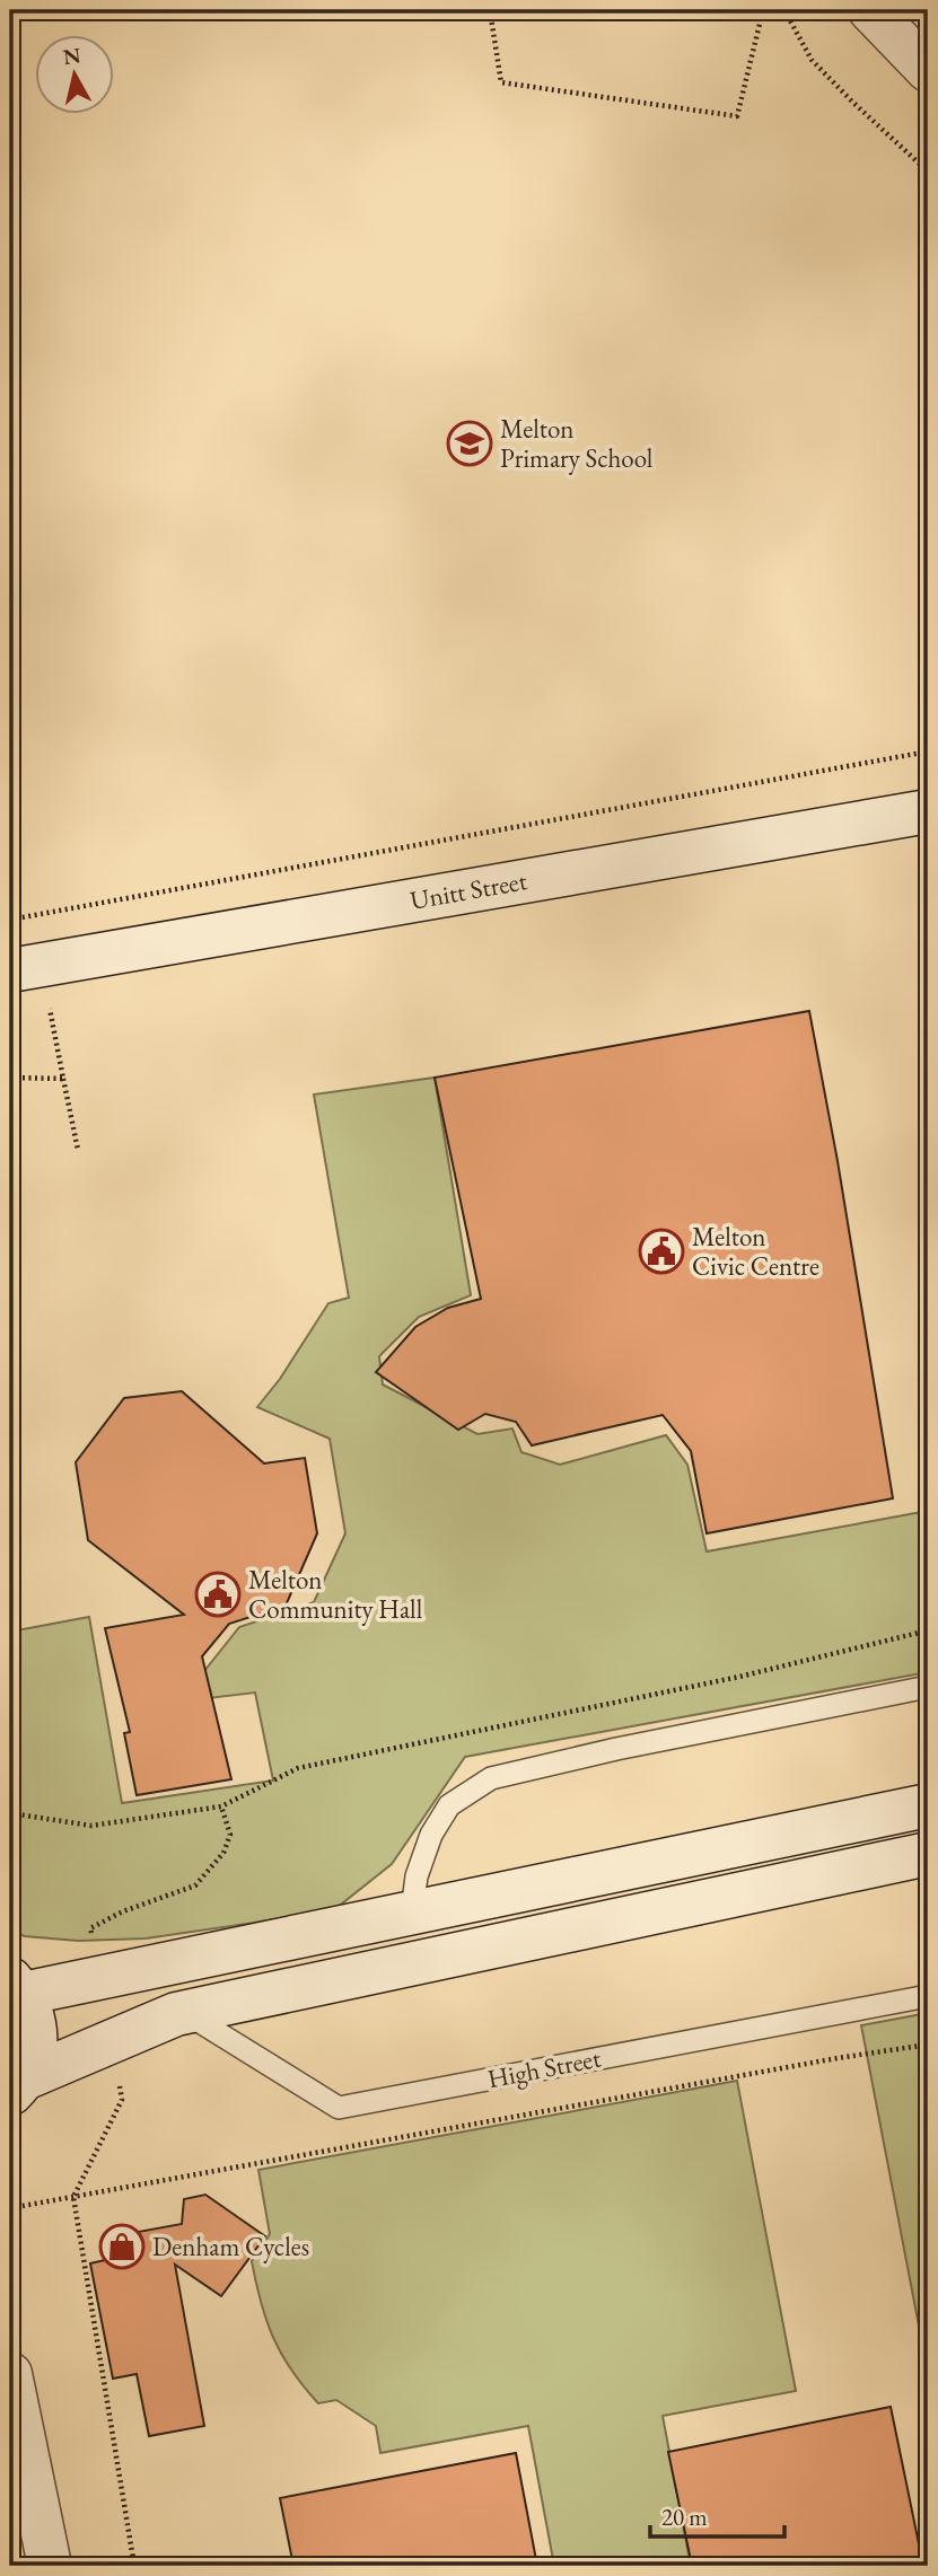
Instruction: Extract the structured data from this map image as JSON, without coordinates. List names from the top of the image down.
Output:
{
  "streets": {
    "main road": ["Unitt Street"],
    "lane": ["High Street"]
  },
  "places": {
    "school or university": ["Melton Primary School"],
    "public building": ["Melton Civic Centre", "Melton Community Hall"],
    "shop": ["Denham Cycles"]
  },
  "scale_bar": "20 m",
  "north": "top"
}
